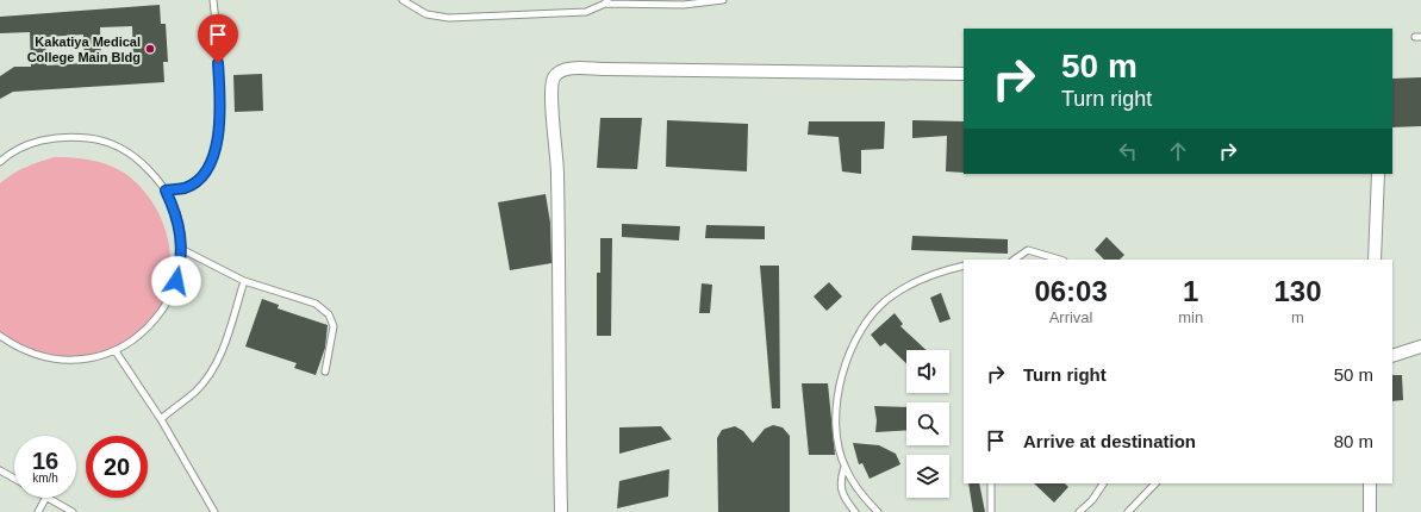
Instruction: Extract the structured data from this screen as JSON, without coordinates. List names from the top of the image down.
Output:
{
  "places": ["Kakatiya Medical College Main Bldg"],
  "page": {
    "turn": ["50 m", "Turn right"],
    "eta": [
      "06:03",
      "Arrival",
      "1",
      "min",
      "130",
      "m"
    ],
    "list": [
      {
        "name": "Turn right",
        "value": "50 m"
      },
      {
        "name": "Arrive at destination",
        "value": "80 m"
      }
    ],
    "speed": "16 km/h",
    "limit": "20"
  }
}
